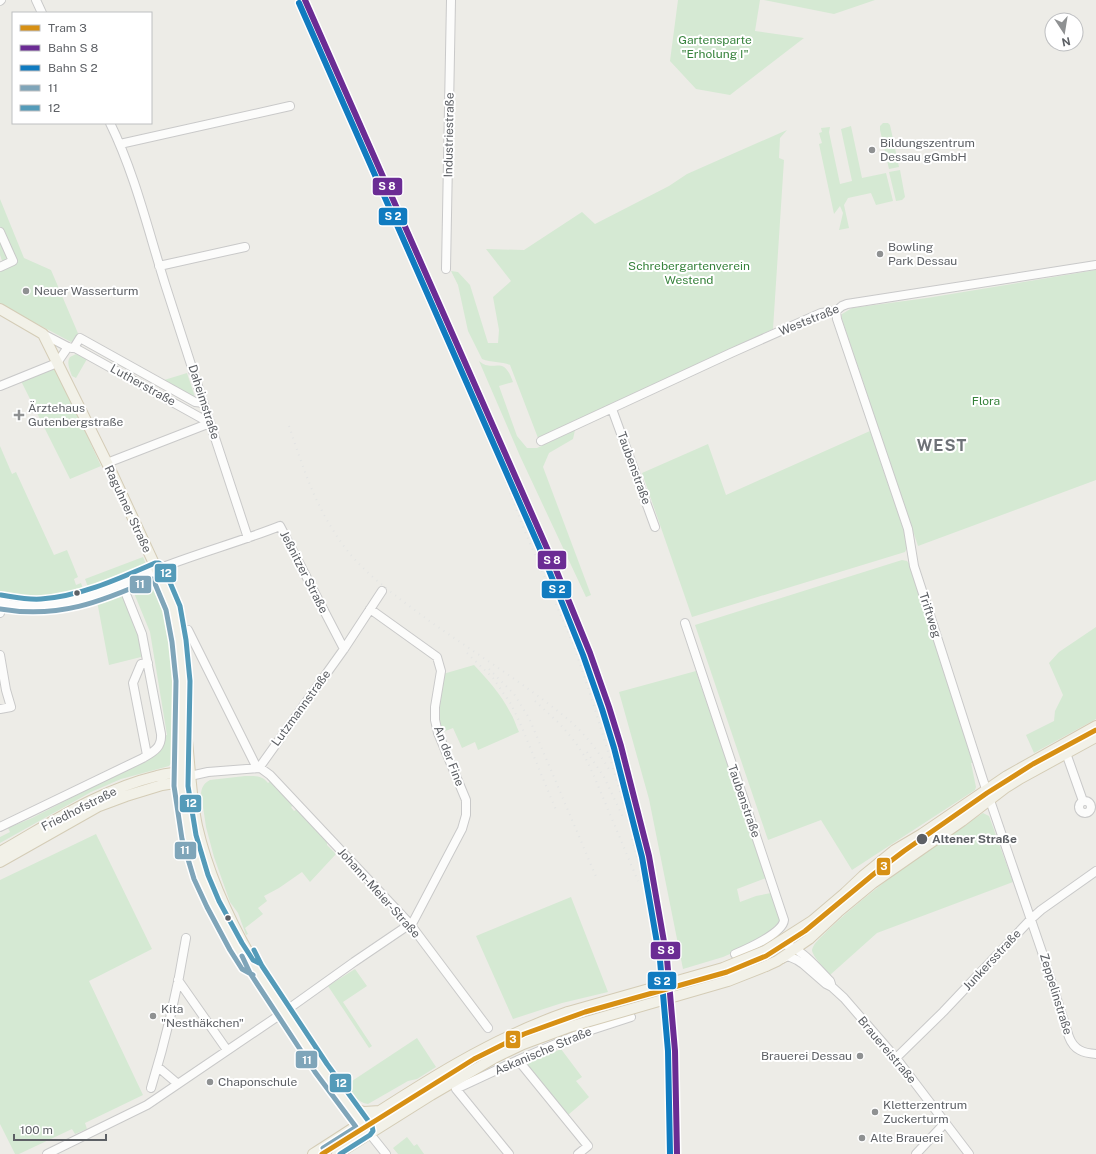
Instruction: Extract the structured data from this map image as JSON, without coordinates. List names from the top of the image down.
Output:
{
  "streets": {
    "main road": [
      "Lutherstraße",
      "Raguhner Straße",
      "Friedhofstraße",
      "Askanische Straße"
    ],
    "street": [
      "Industriestraße",
      "Weststraße",
      "Daheimstraße",
      "Taubenstraße",
      "Jeßnitzer Straße",
      "Triftweg",
      "Lutzmannstraße",
      "An der Fine",
      "Johann-Meier-Straße",
      "Junkersstraße",
      "Zeppelinstraße",
      "Brauereistraße"
    ]
  },
  "crossings": [
    ["Weststraße", "Taubenstraße"],
    ["Weststraße", "Triftweg"],
    ["Lutherstraße", "Daheimstraße"],
    ["Lutherstraße", "Raguhner Straße"],
    ["Daheimstraße", "Jeßnitzer Straße"],
    ["Raguhner Straße", "Jeßnitzer Straße"],
    ["Raguhner Straße", "Friedhofstraße"],
    ["Raguhner Straße", "Askanische Straße"],
    ["Jeßnitzer Straße", "Lutzmannstraße"],
    ["Triftweg", "Junkersstraße"],
    ["Triftweg", "Zeppelinstraße"],
    ["Lutzmannstraße", "An der Fine"],
    ["Lutzmannstraße", "Johann-Meier-Straße"],
    ["An der Fine", "Johann-Meier-Straße"],
    ["Junkersstraße", "Zeppelinstraße"],
    ["Junkersstraße", "Brauereistraße"],
    ["Brauereistraße", "Askanische Straße"]
  ],
  "districts": ["WEST"],
  "parks": ["Gartensparte \"Erholung I\"", "Schrebergartenverein Westend", "Flora"],
  "places": {
    "other": [
      "Bildungszentrum Dessau gGmbH",
      "Bowling Park Dessau",
      "Neuer Wasserturm",
      "Altener Straße",
      "Kita \"Nesthäkchen\"",
      "Brauerei Dessau",
      "Chaponschule",
      "Kletterzentrum Zuckerturm",
      "Alte Brauerei"
    ],
    "health": ["Ärztehaus Gutenbergstraße"]
  },
  "lines": ["transit line 12", "transit line 11", "tram line 3"],
  "legend": [
    "Tram 3",
    "Bahn S 8",
    "Bahn S 2",
    "11",
    "12"
  ],
  "scale_bar": "100 m",
  "north": "bottom"
}
